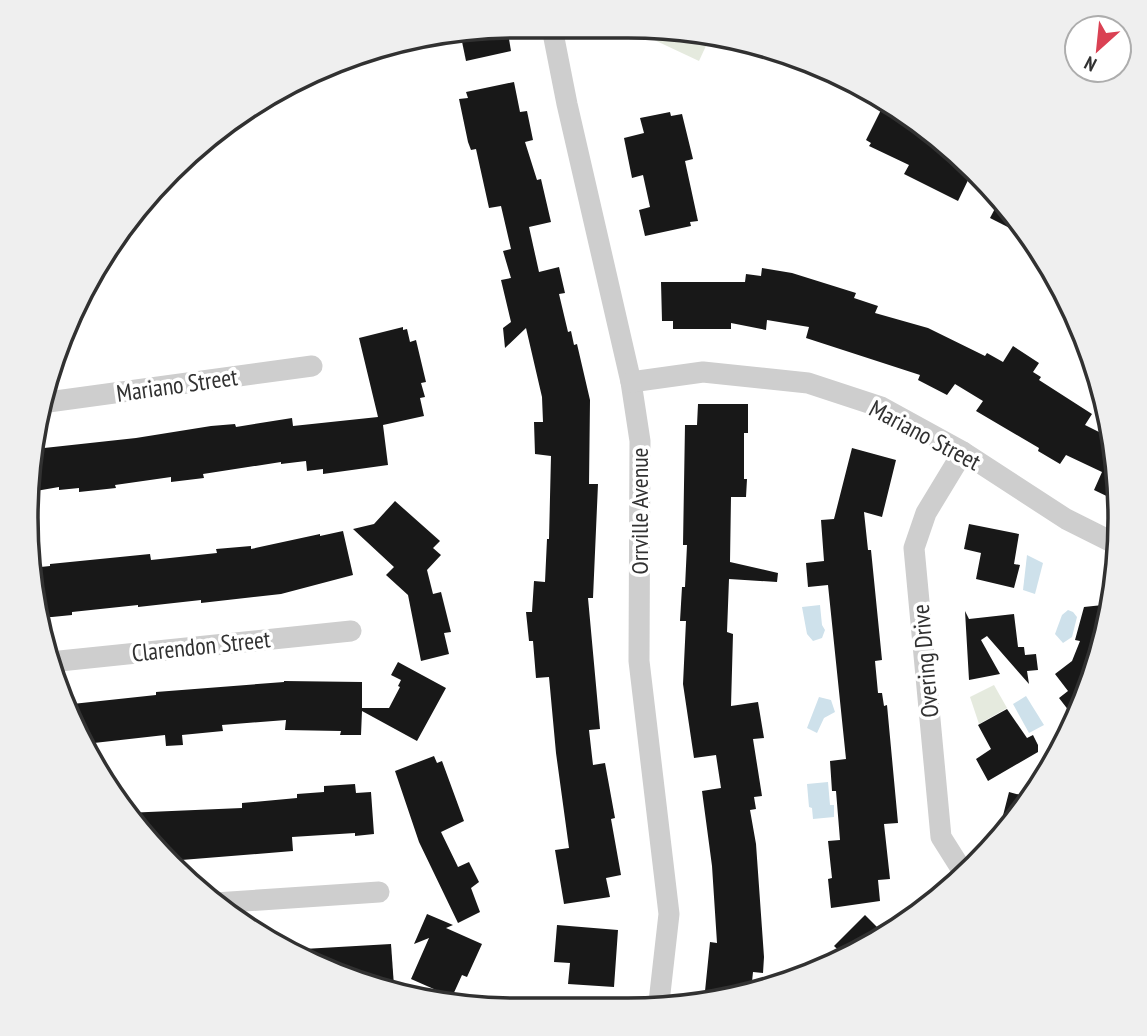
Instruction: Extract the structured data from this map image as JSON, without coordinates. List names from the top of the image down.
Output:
{
  "streets": {
    "street": [
      "Mariano Street",
      "Orrville Avenue",
      "Clarendon Street",
      "Overing Drive"
    ]
  },
  "crossings": [
    ["Mariano Street", "Orrville Avenue"],
    ["Mariano Street", "Overing Drive"]
  ],
  "north": "bottom left"
}
